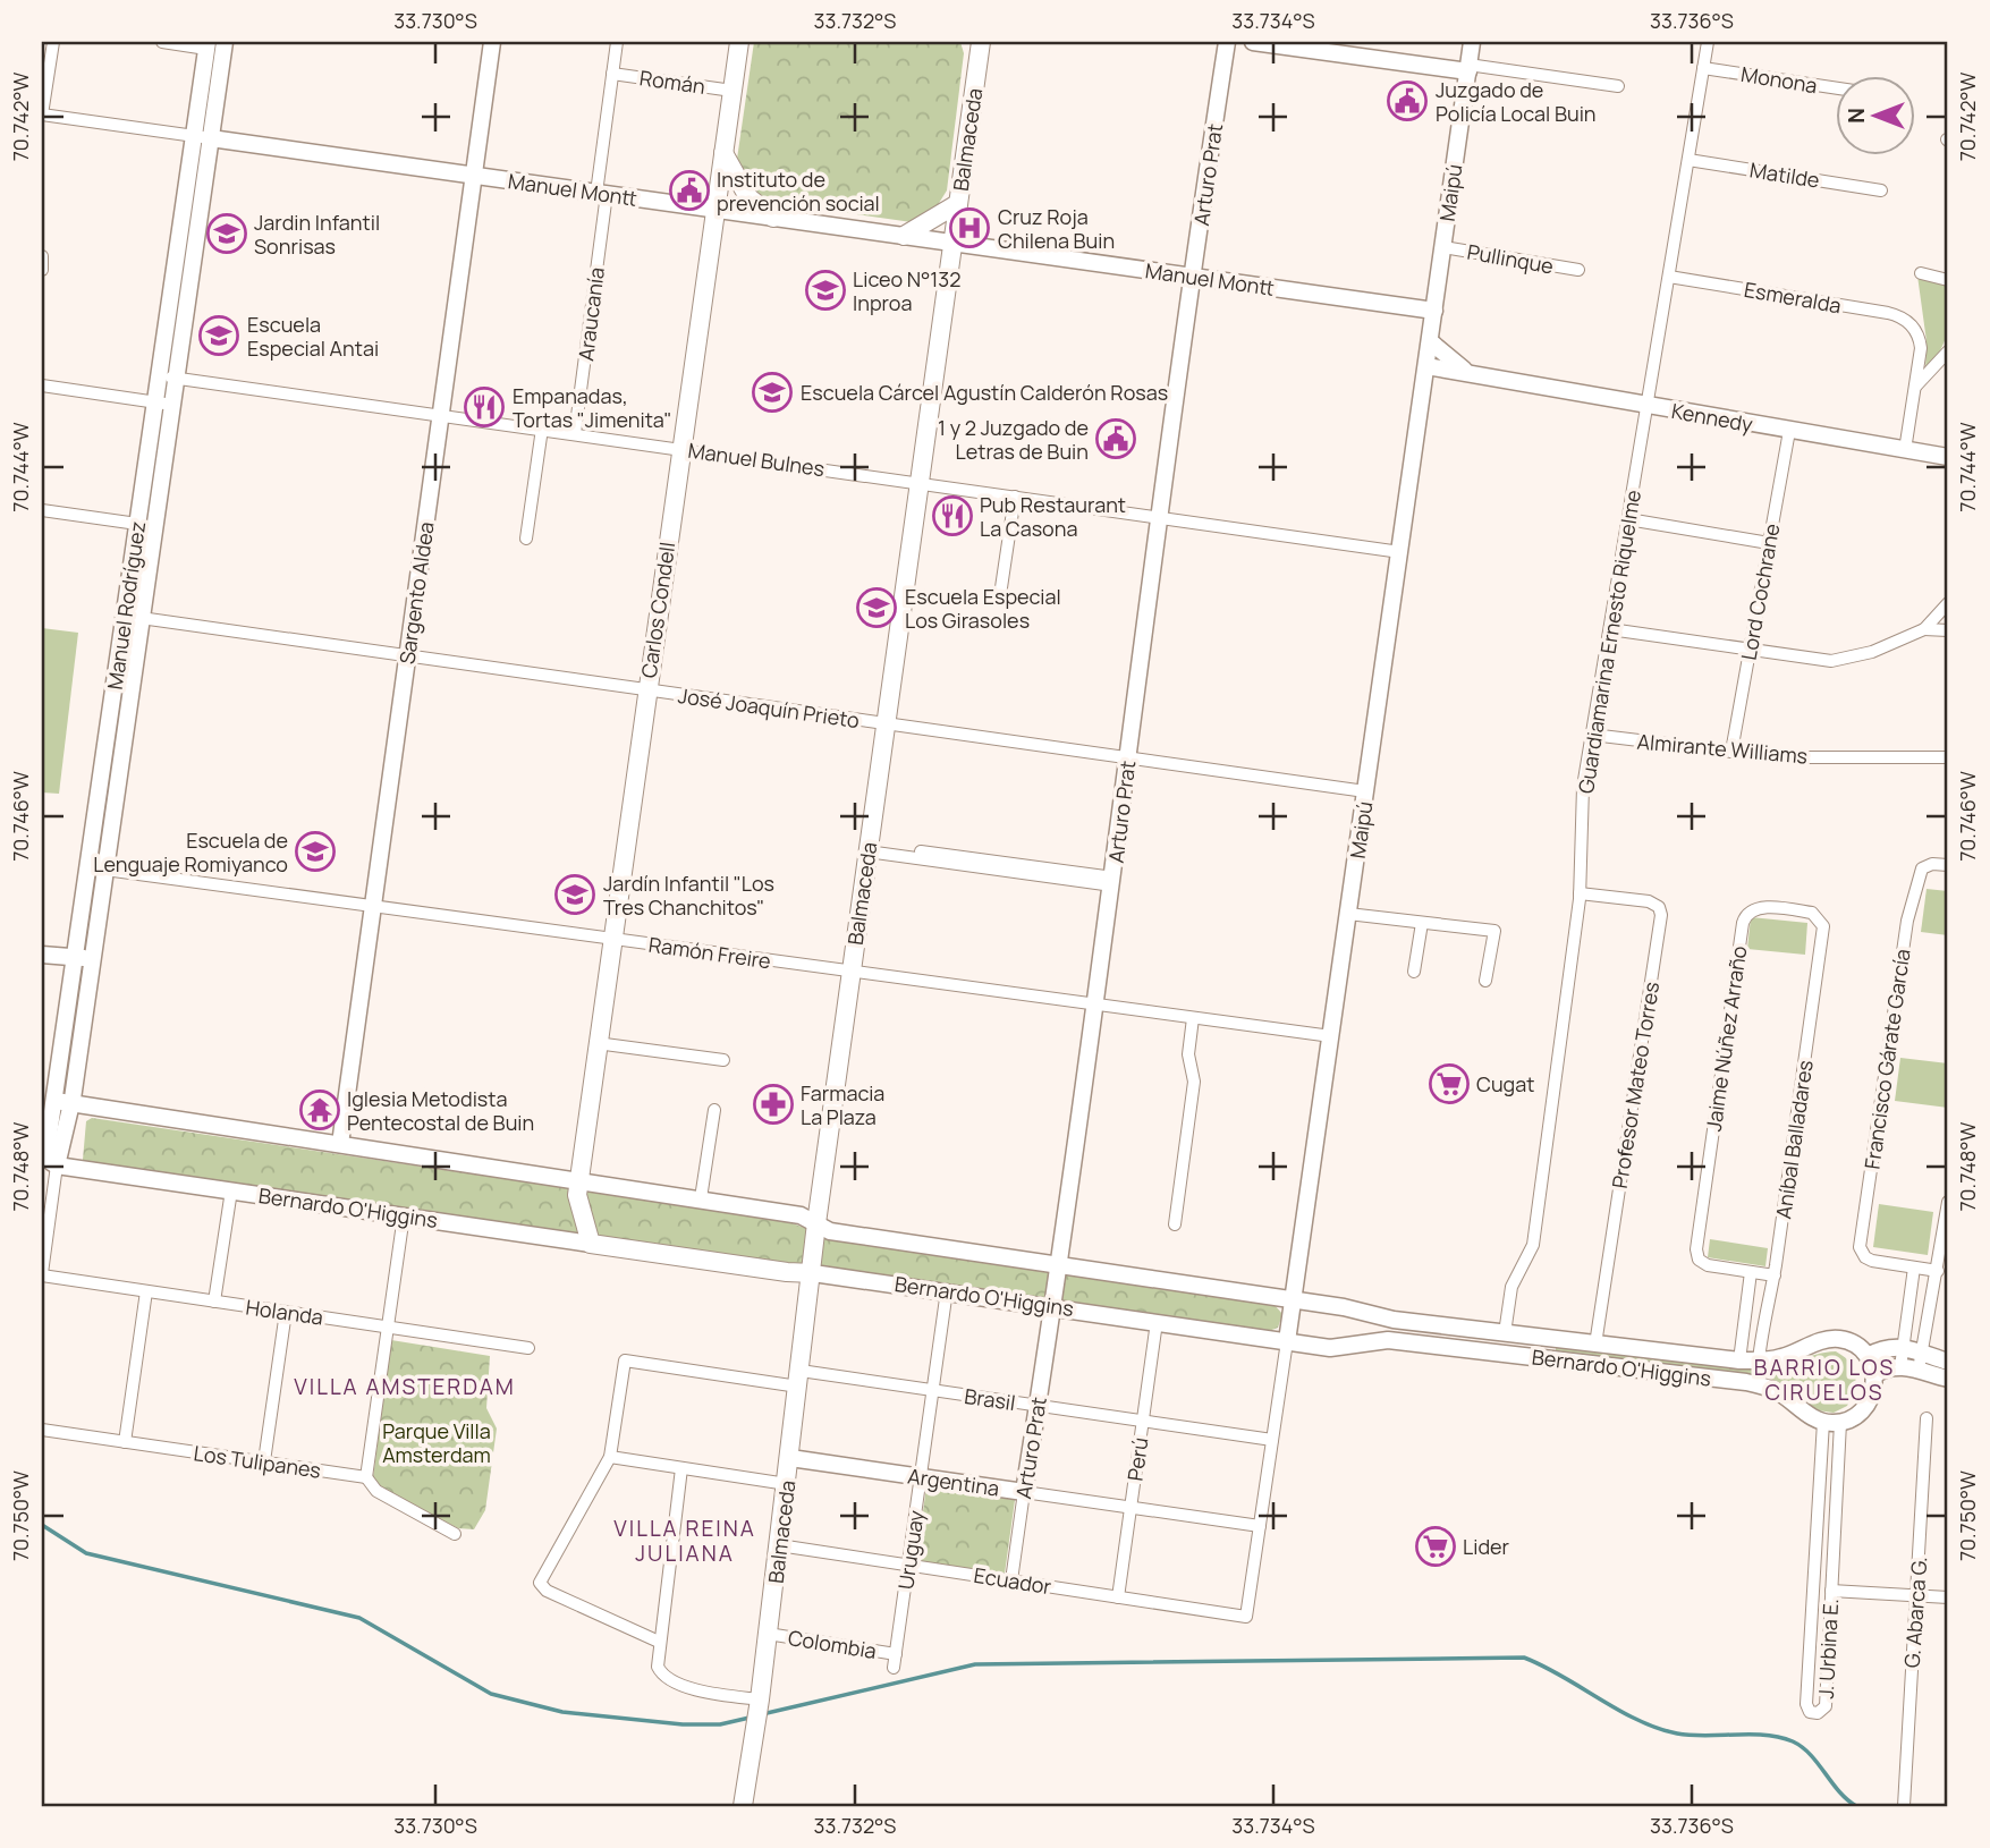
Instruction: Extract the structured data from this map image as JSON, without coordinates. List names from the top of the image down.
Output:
{
  "streets": {
    "main road": ["Balmaceda", "Carlos Condell", "Bernardo O'Higgins"],
    "street": [
      "Monona",
      "Román",
      "Arturo Prat",
      "Matilde",
      "Manuel Montt",
      "Maipú",
      "Pullinque",
      "Esmeralda",
      "Araucanía",
      "Kennedy",
      "Manuel Bulnes",
      "Lord Cochrane",
      "Sargento Aldea",
      "Manuel Rodríguez",
      "Guardiamarina Ernesto Riquelme",
      "José Joaquín Prieto",
      "Almirante Williams",
      "Ramón Freire",
      "Jaime Núñez Arraño",
      "Francisco Gárate García",
      "Profesor Mateo Torres",
      "Aníbal Balladares",
      "Holanda",
      "Brasil",
      "Perú",
      "Los Tulipanes",
      "Argentina",
      "Uruguay",
      "Ecuador",
      "G. Abarca G.",
      "Colombia",
      "J. Urbina E."
    ]
  },
  "crossings": [
    ["Monona", "Guardiamarina Ernesto Riquelme"],
    ["Román", "Manuel Montt"],
    ["Román", "Araucanía"],
    ["Román", "Carlos Condell"],
    ["Balmaceda", "Manuel Montt"],
    ["Balmaceda", "Manuel Bulnes"],
    ["Balmaceda", "José Joaquín Prieto"],
    ["Balmaceda", "Ramón Freire"],
    ["Balmaceda", "Bernardo O'Higgins"],
    ["Balmaceda", "Brasil"],
    ["Balmaceda", "Argentina"],
    ["Balmaceda", "Ecuador"],
    ["Balmaceda", "Colombia"],
    ["Arturo Prat", "Manuel Montt"],
    ["Arturo Prat", "Manuel Bulnes"],
    ["Arturo Prat", "José Joaquín Prieto"],
    ["Arturo Prat", "Ramón Freire"],
    ["Arturo Prat", "Bernardo O'Higgins"],
    ["Arturo Prat", "Brasil"],
    ["Arturo Prat", "Argentina"],
    ["Arturo Prat", "Ecuador"],
    ["Matilde", "Guardiamarina Ernesto Riquelme"],
    ["Manuel Montt", "Maipú"],
    ["Manuel Montt", "Araucanía"],
    ["Manuel Montt", "Sargento Aldea"],
    ["Manuel Montt", "Manuel Rodríguez"],
    ["Manuel Montt", "Carlos Condell"],
    ["Maipú", "Pullinque"],
    ["Maipú", "Kennedy"],
    ["Maipú", "Manuel Bulnes"],
    ["Maipú", "José Joaquín Prieto"],
    ["Maipú", "Ramón Freire"],
    ["Maipú", "Bernardo O'Higgins"],
    ["Maipú", "Brasil"],
    ["Maipú", "Argentina"],
    ["Maipú", "Ecuador"],
    ["Esmeralda", "Guardiamarina Ernesto Riquelme"],
    ["Araucanía", "Manuel Bulnes"],
    ["Kennedy", "Lord Cochrane"],
    ["Kennedy", "Guardiamarina Ernesto Riquelme"],
    ["Manuel Bulnes", "Sargento Aldea"],
    ["Manuel Bulnes", "Manuel Rodríguez"],
    ["Manuel Bulnes", "Carlos Condell"],
    ["Lord Cochrane", "Almirante Williams"],
    ["Sargento Aldea", "José Joaquín Prieto"],
    ["Sargento Aldea", "Ramón Freire"],
    ["Sargento Aldea", "Bernardo O'Higgins"],
    ["Manuel Rodríguez", "José Joaquín Prieto"],
    ["Manuel Rodríguez", "Ramón Freire"],
    ["Manuel Rodríguez", "Bernardo O'Higgins"],
    ["Manuel Rodríguez", "Holanda"],
    ["Carlos Condell", "José Joaquín Prieto"],
    ["Carlos Condell", "Ramón Freire"],
    ["Carlos Condell", "Bernardo O'Higgins"],
    ["Guardiamarina Ernesto Riquelme", "Almirante Williams"],
    ["Guardiamarina Ernesto Riquelme", "Profesor Mateo Torres"],
    ["Guardiamarina Ernesto Riquelme", "Bernardo O'Higgins"],
    ["Jaime Núñez Arraño", "Aníbal Balladares"],
    ["Profesor Mateo Torres", "Bernardo O'Higgins"],
    ["Aníbal Balladares", "Bernardo O'Higgins"],
    ["Bernardo O'Higgins", "Perú"],
    ["Bernardo O'Higgins", "Uruguay"],
    ["Bernardo O'Higgins", "J. Urbina E."],
    ["Brasil", "Perú"],
    ["Brasil", "Uruguay"],
    ["Perú", "Argentina"],
    ["Perú", "Ecuador"],
    ["Argentina", "Uruguay"],
    ["Uruguay", "Ecuador"],
    ["Uruguay", "Colombia"]
  ],
  "districts": ["BARRIO LOS CIRUELOS", "VILLA AMSTERDAM", "VILLA REINA JULIANA"],
  "parks": ["Parque Villa Amsterdam"],
  "places": {
    "public building": ["Juzgado de Policía Local Buin", "Instituto de prevención social", "1 y 2 Juzgado de Letras de Buin"],
    "hospital": ["Cruz Roja Chilena Buin"],
    "school or university": [
      "Jardin Infantil Sonrisas",
      "Liceo N°132 Inproa",
      "Escuela Especial Antai",
      "Escuela Cárcel Agustín Calderón Rosas",
      "Escuela Especial Los Girasoles",
      "Escuela de Lenguaje Romiyanco",
      "Jardín Infantil \"Los Tres Chanchitos\""
    ],
    "restaurant": ["Empanadas, Tortas \"Jimenita\"", "Pub Restaurant La Casona"],
    "supermarket": ["Cugat", "Lider"],
    "pharmacy": ["Farmacia La Plaza"],
    "temple": ["Iglesia Metodista Pentecostal de Buin"]
  },
  "north": "left",
  "coordinates": [
    "33.730°S",
    "33.732°S",
    "33.734°S",
    "33.736°S",
    "70.742°W",
    "70.744°W",
    "70.746°W",
    "70.748°W",
    "70.750°W"
  ]
}
